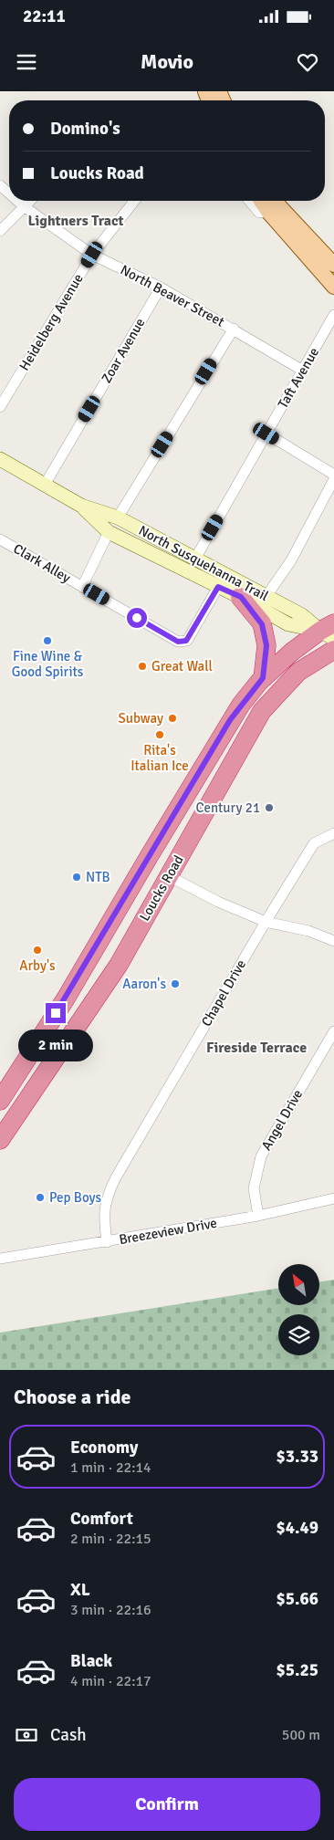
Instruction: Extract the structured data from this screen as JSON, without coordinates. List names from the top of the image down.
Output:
{
  "streets": {
    "highway": ["Loucks Road"],
    "main road": ["North Susquehanna Trail"],
    "street": [
      "North Beaver Street",
      "Heidelberg Avenue",
      "Zoar Avenue",
      "Taft Avenue",
      "Clark Alley",
      "Chapel Drive",
      "Angel Drive",
      "Breezeview Drive"
    ]
  },
  "crossings": [
    ["North Beaver Street", "Heidelberg Avenue"],
    ["North Beaver Street", "Zoar Avenue"],
    ["North Beaver Street", "Taft Avenue"],
    ["Zoar Avenue", "North Susquehanna Trail"],
    ["Taft Avenue", "North Susquehanna Trail"],
    ["Clark Alley", "North Susquehanna Trail"],
    ["North Susquehanna Trail", "Loucks Road"],
    ["Chapel Drive", "Breezeview Drive"],
    ["Angel Drive", "Breezeview Drive"]
  ],
  "districts": ["Lightners Tract", "Fireside Terrace"],
  "places": [
    "Fine Wine & Good Spirits",
    "Great Wall",
    "Subway",
    "Rita's Italian Ice",
    "Century 21",
    "NTB",
    "Arby's",
    "Aaron's",
    "Pep Boys"
  ],
  "north": "top left",
  "page": {
    "status": "22:11",
    "header": "Movio",
    "banner": ["Domino's", "Loucks Road"],
    "bubble": "2 min",
    "heading": "Choose a ride",
    "list": [
      {
        "name": "Economy",
        "note": "1 min · 22:14",
        "value": "$3.33"
      },
      {
        "name": "Comfort",
        "note": "2 min · 22:15",
        "value": "$4.49"
      },
      {
        "name": "XL",
        "note": "3 min · 22:16",
        "value": "$5.66"
      },
      {
        "name": "Black",
        "note": "4 min · 22:17",
        "value": "$5.25"
      }
    ],
    "pay": ["Cash", "500 m"],
    "buttons": "Confirm"
  }
}
